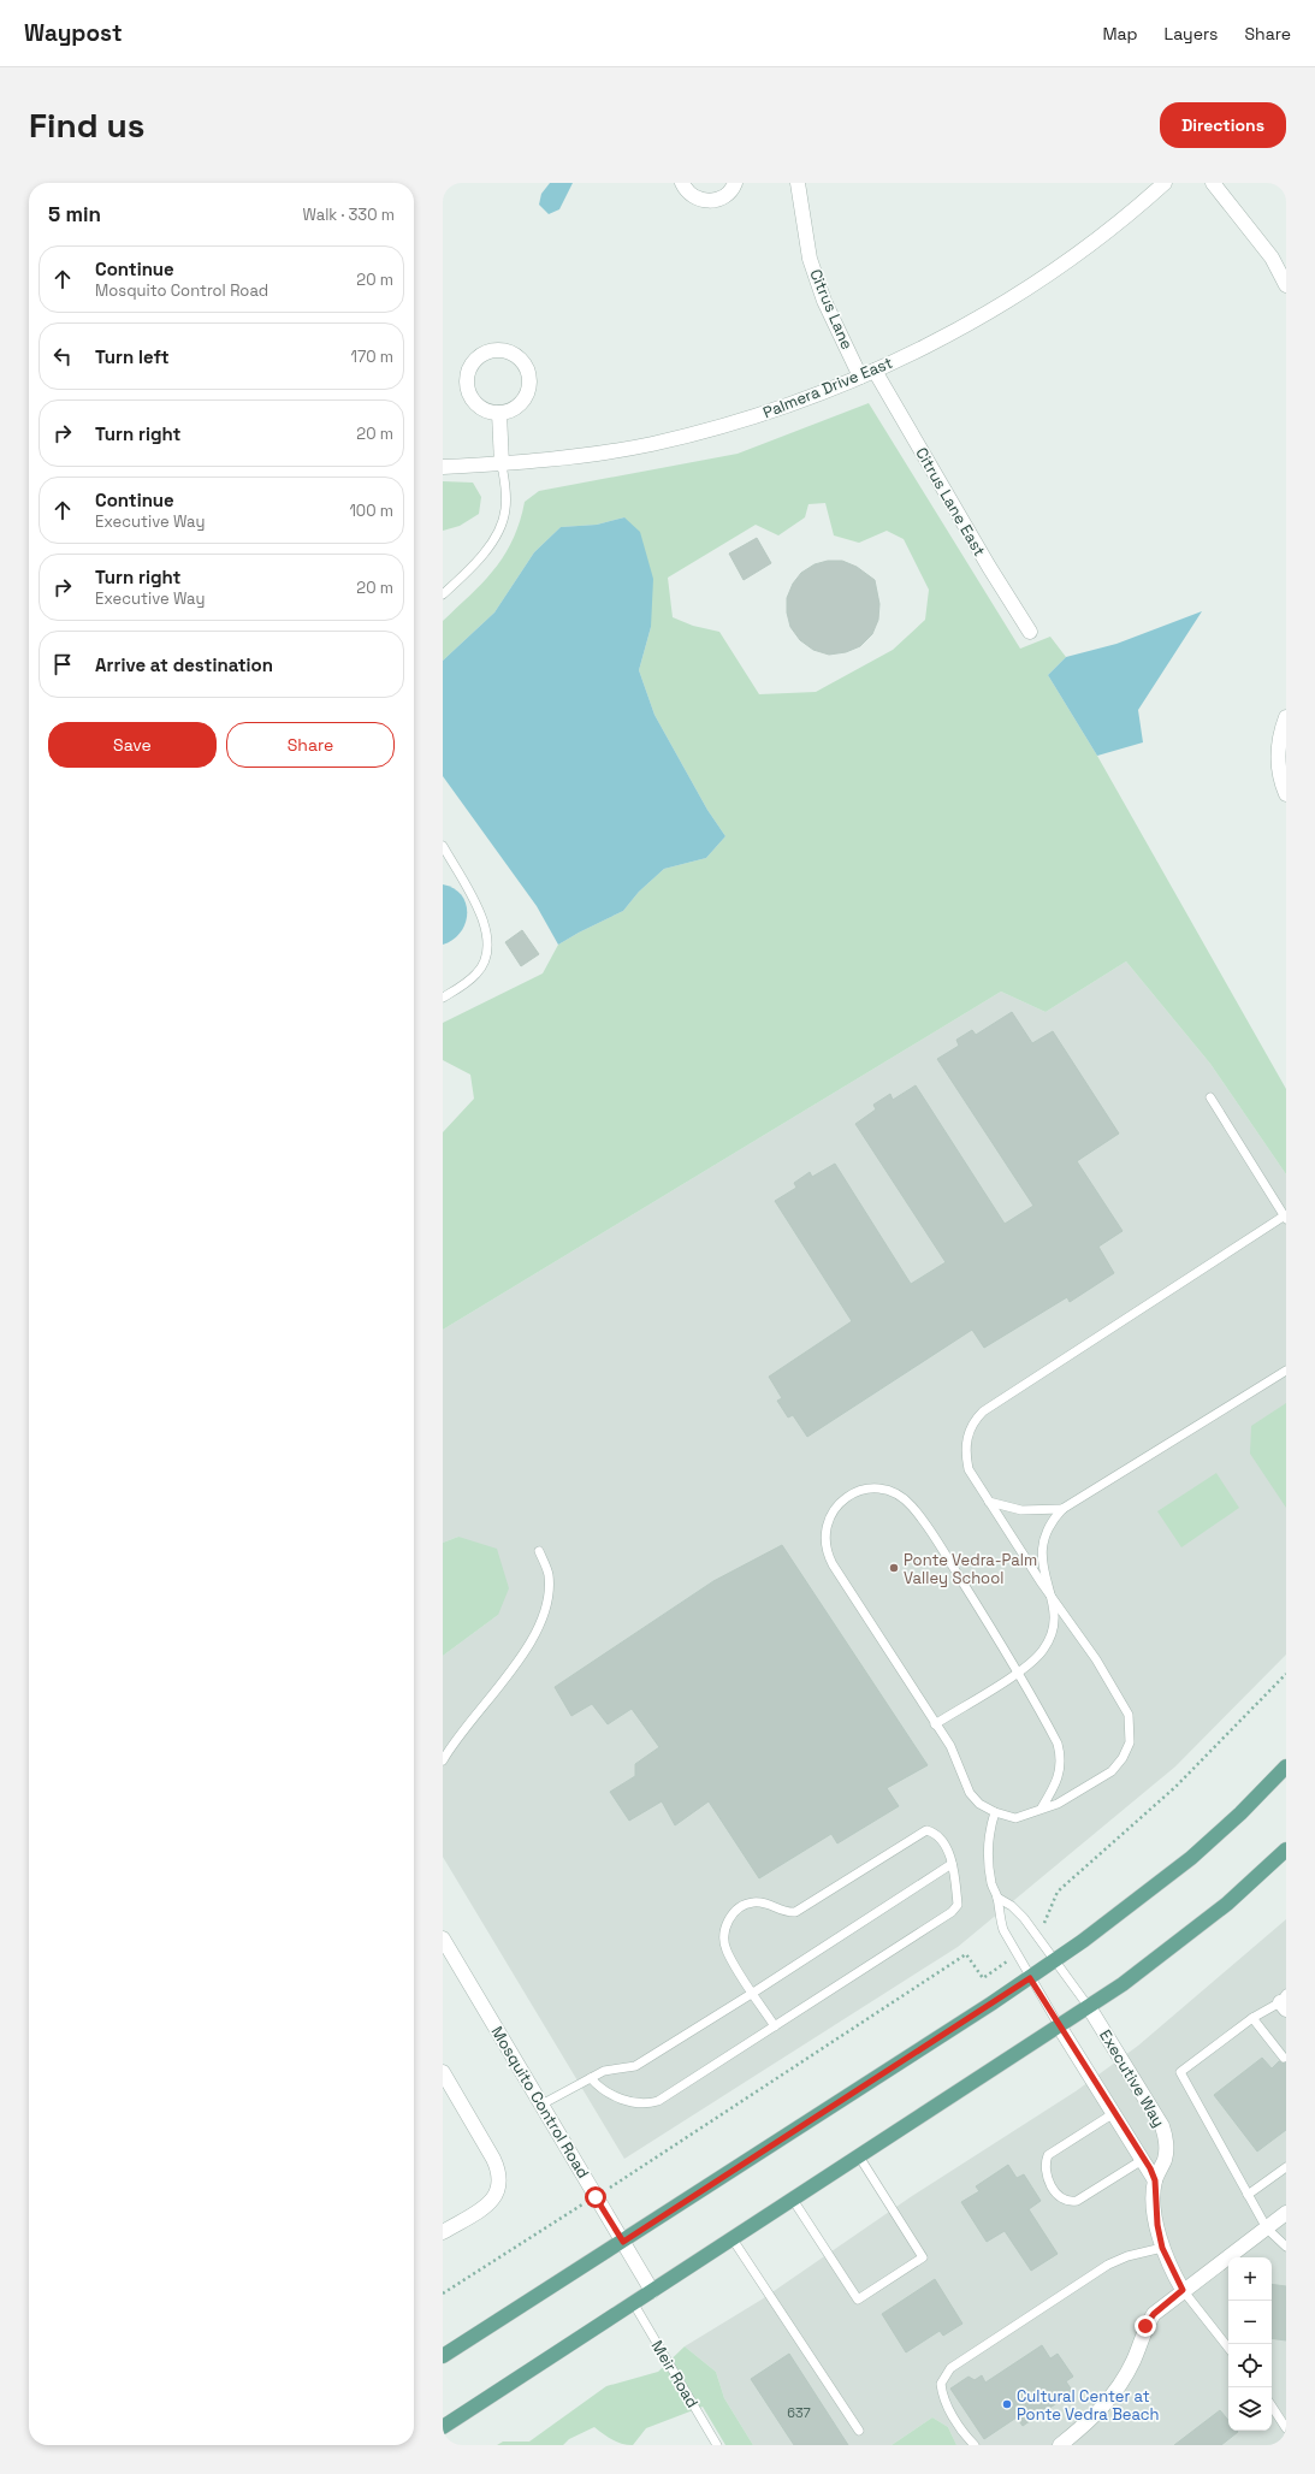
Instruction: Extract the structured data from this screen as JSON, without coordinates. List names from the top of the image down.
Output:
{
  "streets": {
    "street": [
      "Citrus Lane",
      "Palmera Drive East",
      "Citrus Lane East",
      "Executive Way",
      "Mosquito Control Road"
    ],
    "lane": ["Meir Road"]
  },
  "crossings": [
    ["Citrus Lane", "Palmera Drive East"],
    ["Palmera Drive East", "Citrus Lane East"]
  ],
  "places": ["Ponte Vedra-Palm Valley School", "Cultural Center at Ponte Vedra Beach"],
  "house_numbers": ["637"],
  "page": {
    "header": "Waypost",
    "nav": ["Map", "Layers", "Share"],
    "buttons": [
      "Directions",
      ["Save", "Share"]
    ],
    "title": "Find us",
    "heading": ["5 min", "Walk · 330 m"],
    "list": [
      ["Continue", "Mosquito Control Road", "20 m"],
      ["Turn left", "170 m"],
      ["Turn right", "20 m"],
      ["Continue", "Executive Way", "100 m"],
      ["Turn right", "Executive Way", "20 m"],
      "Arrive at destination"
    ],
    "map_buttons": ["+", "−"]
  }
}
